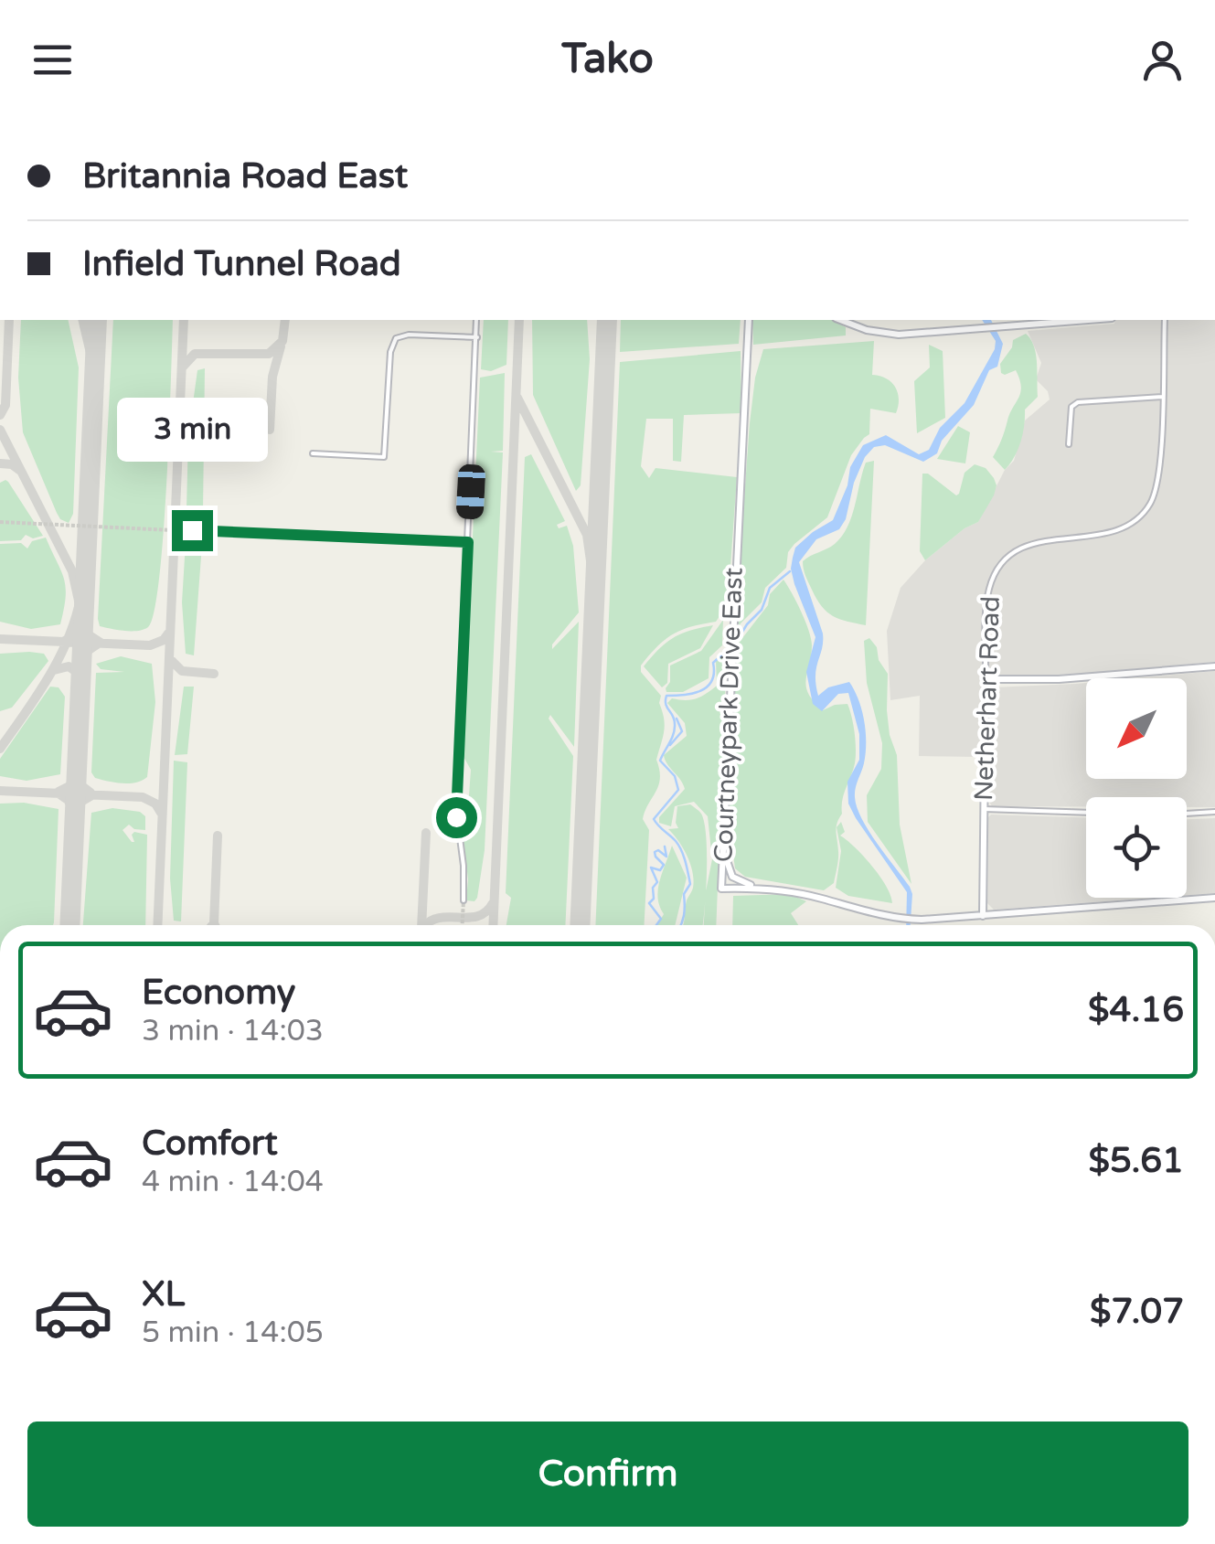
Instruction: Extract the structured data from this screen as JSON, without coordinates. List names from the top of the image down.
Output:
{
  "streets": {
    "street": ["Netherhart Road", "Courtneypark Drive East"]
  },
  "crossings": [
    ["Netherhart Road", "Courtneypark Drive East"]
  ],
  "north": "bottom left",
  "page": {
    "header": "Tako",
    "banner": ["Britannia Road East", "Infield Tunnel Road"],
    "bubble": "3 min",
    "list": [
      {
        "name": "Economy",
        "note": "3 min · 14:03",
        "value": "$4.16"
      },
      {
        "name": "Comfort",
        "note": "4 min · 14:04",
        "value": "$5.61"
      },
      {
        "name": "XL",
        "note": "5 min · 14:05",
        "value": "$7.07"
      }
    ],
    "buttons": "Confirm"
  }
}
